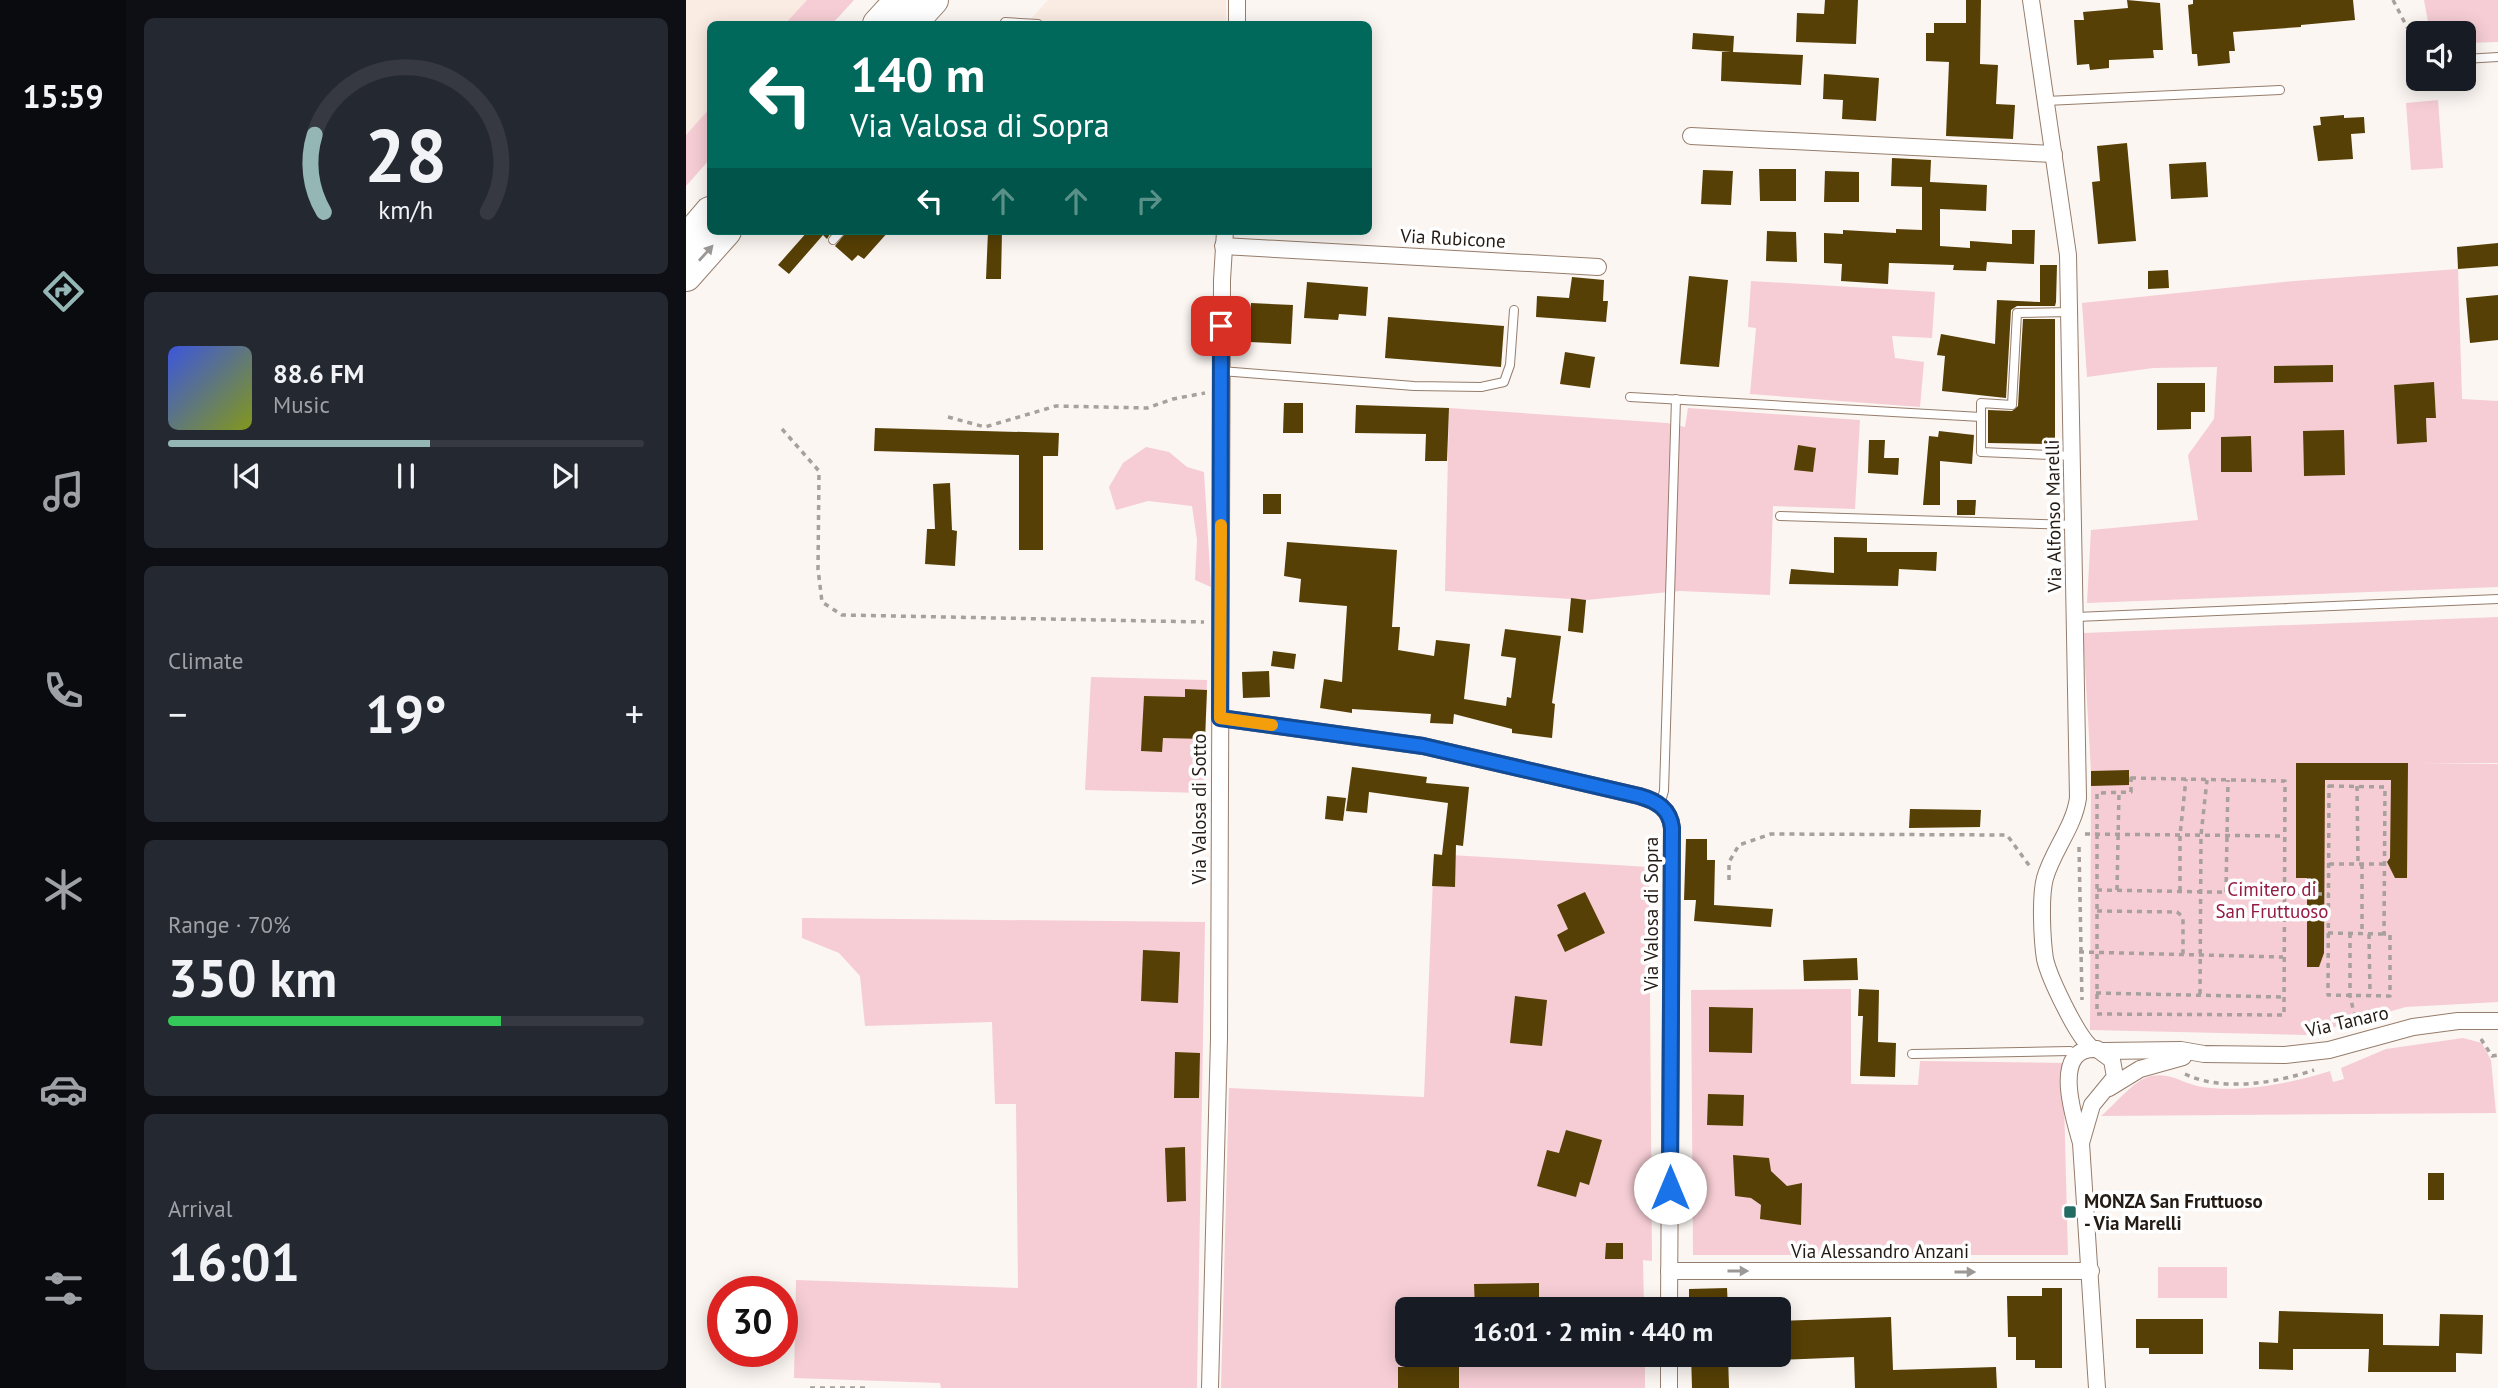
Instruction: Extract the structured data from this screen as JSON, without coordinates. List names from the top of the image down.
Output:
{
  "streets": {
    "street": [
      "Via Rubicone",
      "Via Alfonso Marelli",
      "Via Valosa di Sotto",
      "Via Valosa di Sopra",
      "Via Tanaro",
      "Via Alessandro Anzani"
    ]
  },
  "crossings": [
    ["Via Rubicone", "Via Valosa di Sotto"],
    ["Via Alfonso Marelli", "Via Tanaro"],
    ["Via Alfonso Marelli", "Via Alessandro Anzani"],
    ["Via Valosa di Sopra", "Via Alessandro Anzani"]
  ],
  "one_way": ["Via Alessandro Anzani"],
  "parks": ["Cimitero di San Fruttuoso"],
  "places": {
    "transit": ["MONZA San Fruttuoso - Via Marelli"]
  },
  "page": {
    "tabs": "15:59",
    "turn": ["140 m", "Via Valosa di Sopra"],
    "song": ["88.6 FM", "Music"],
    "tile": [
      "Climate",
      ["Range · 70%", "350 km"],
      ["Arrival", "16:01"]
    ],
    "heat": ["−", "19°", "+"],
    "limit": "30",
    "trip": "16:01 · 2 min · 440 m",
    "gauge": ["28", "km/h"]
  }
}
